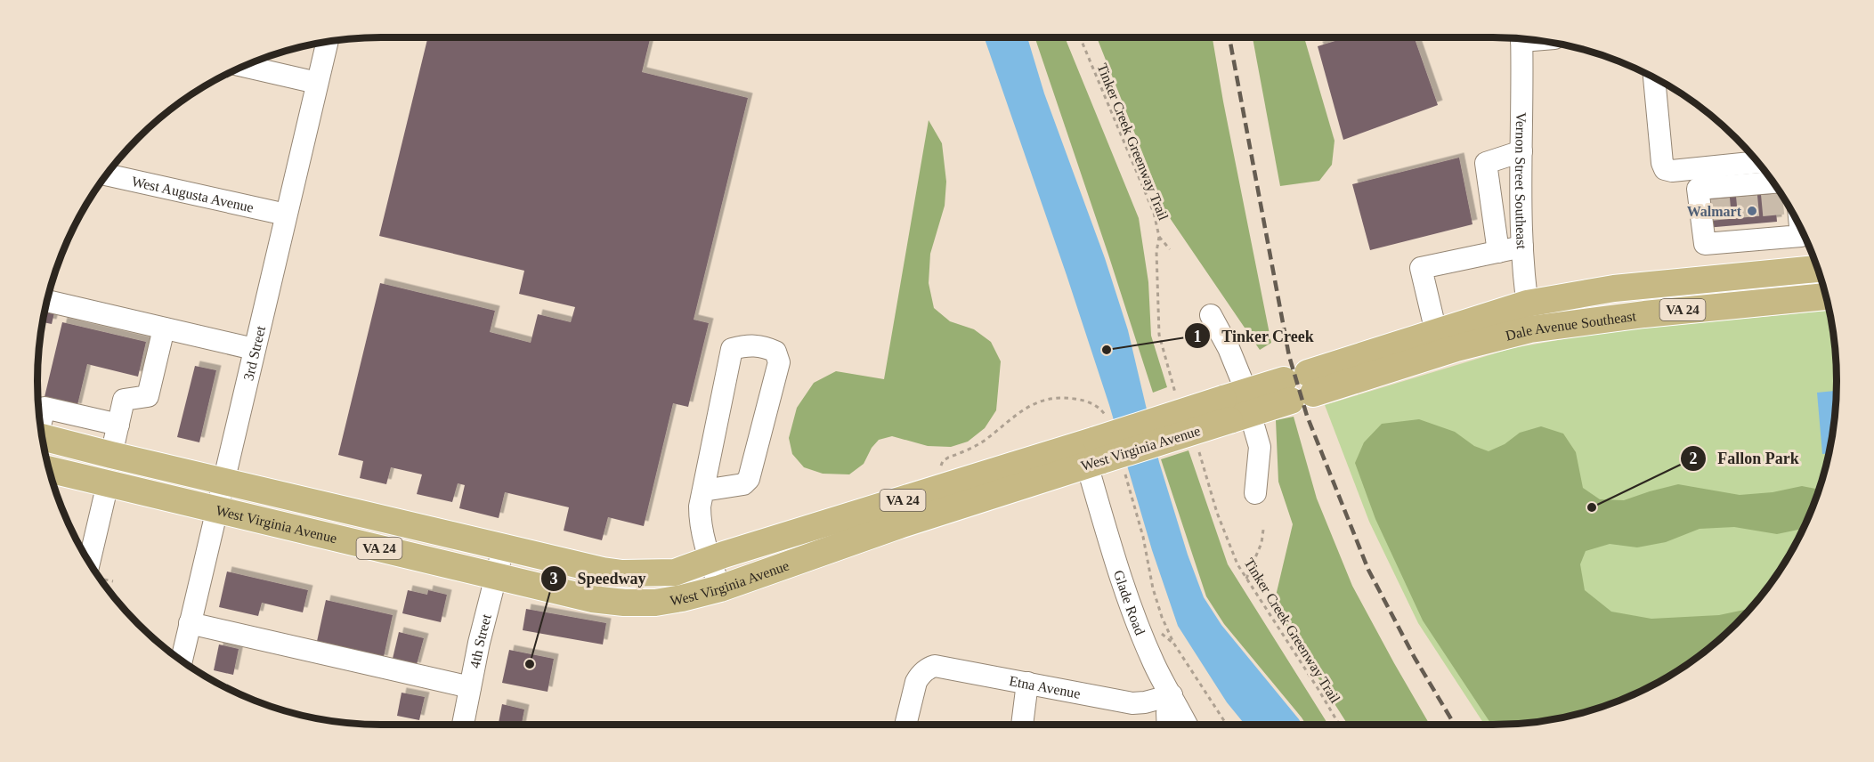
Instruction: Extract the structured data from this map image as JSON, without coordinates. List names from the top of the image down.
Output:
{
  "streets": {
    "main road": ["VA 24", "Dale Avenue Southeast", "West Virginia Avenue"],
    "street": [
      "Vernon Street Southeast",
      "West Augusta Avenue",
      "3rd Street",
      "Glade Road",
      "4th Street",
      "Etna Avenue"
    ],
    "path": ["Tinker Creek Greenway Trail"]
  },
  "crossings": [
    ["Vernon Street Southeast", "Dale Avenue Southeast"],
    ["West Augusta Avenue", "3rd Street"],
    ["Dale Avenue Southeast", "West Virginia Avenue"],
    ["3rd Street", "West Virginia Avenue"],
    ["West Virginia Avenue", "Glade Road"],
    ["West Virginia Avenue", "4th Street"],
    ["Glade Road", "Etna Avenue"]
  ],
  "places": [
    "Walmart",
    "Tinker Creek",
    "Fallon Park",
    "Speedway"
  ]
}
